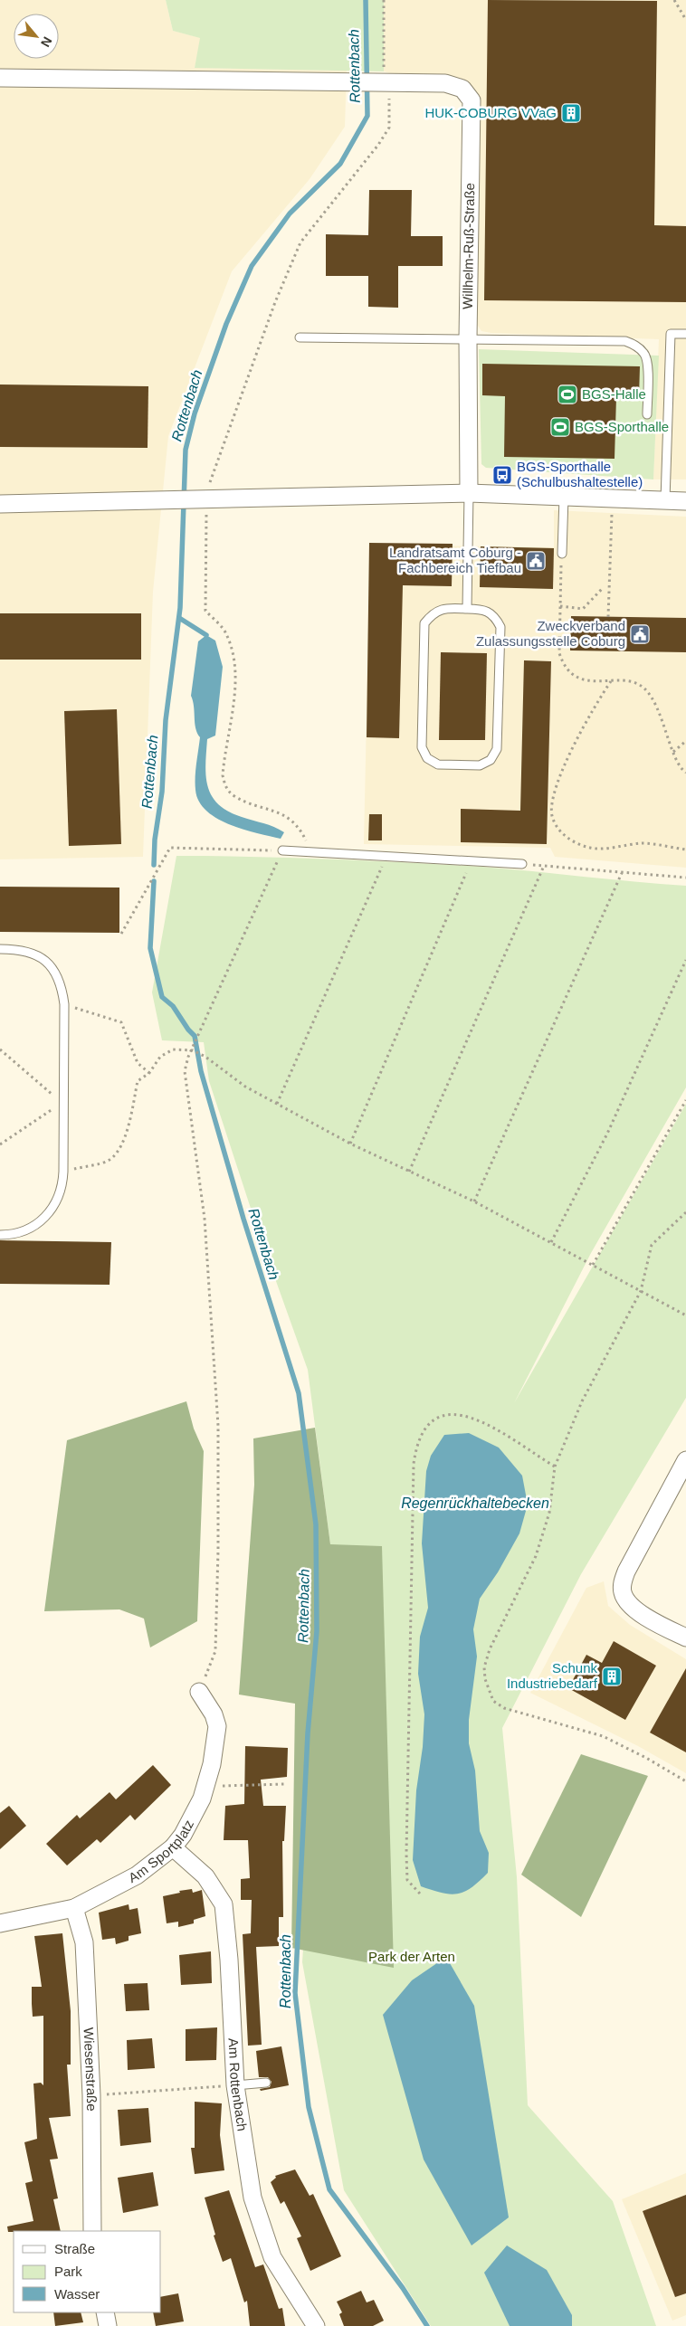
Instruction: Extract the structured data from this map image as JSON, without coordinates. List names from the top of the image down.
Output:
{
  "streets": {
    "street": [
      "Willhelm-Ruß-Straße",
      "Am Sportplatz",
      "Wiesenstraße",
      "Am Rottenbach"
    ]
  },
  "crossings": [
    ["Am Sportplatz", "Wiesenstraße"],
    ["Am Sportplatz", "Am Rottenbach"]
  ],
  "water": ["Rottenbach", "Regenrückhaltebecken"],
  "parks": ["Park der Arten"],
  "places": {
    "building": ["HUK-COBURG VVaG", "Schunk Industriebedarf"],
    "sports": ["BGS-Halle", "BGS-Sporthalle"],
    "bus stop": ["BGS-Sporthalle (Schulbushaltestelle)"],
    "public building": ["Landratsamt Coburg - Fachbereich Tiefbau", "Zweckverband Zulassungsstelle Coburg"]
  },
  "legend": ["Straße", "Park", "Wasser"],
  "north": "bottom right"
}
